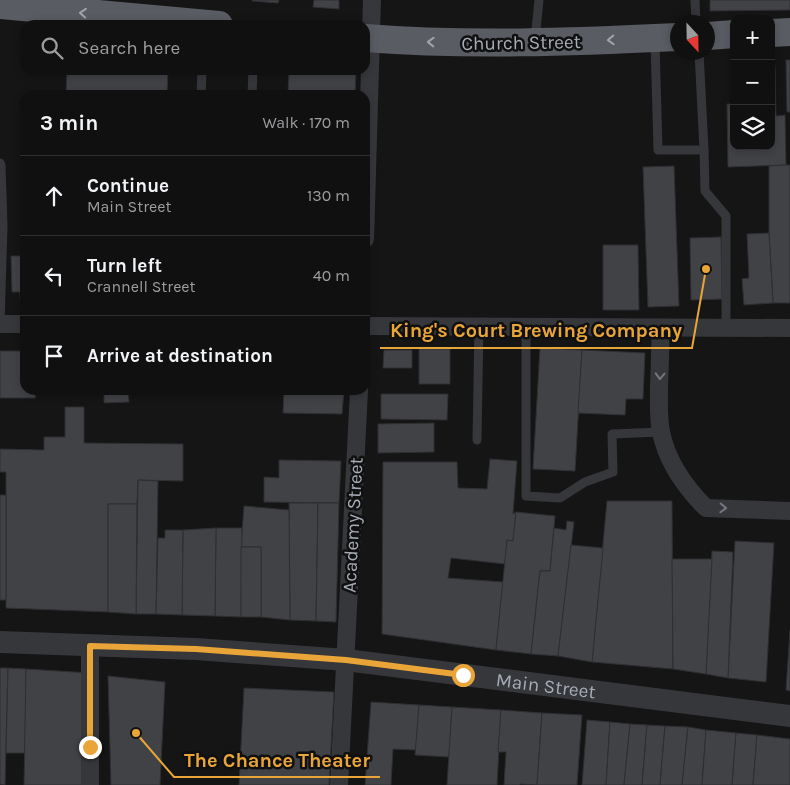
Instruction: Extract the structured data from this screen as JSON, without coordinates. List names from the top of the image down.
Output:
{
  "streets": {
    "highway": ["Church Street"],
    "street": ["Academy Street", "Main Street"]
  },
  "crossings": [
    ["Academy Street", "Main Street"]
  ],
  "one_way": ["Church Street"],
  "places": ["King's Court Brewing Company", "The Chance Theater"],
  "north": "bottom",
  "page": {
    "map_buttons": ["+", "−"],
    "search": "Search here",
    "heading": ["3 min", "Walk · 170 m"],
    "list": [
      ["Continue", "Main Street", "130 m"],
      ["Turn left", "Crannell Street", "40 m"],
      "Arrive at destination"
    ]
  }
}
